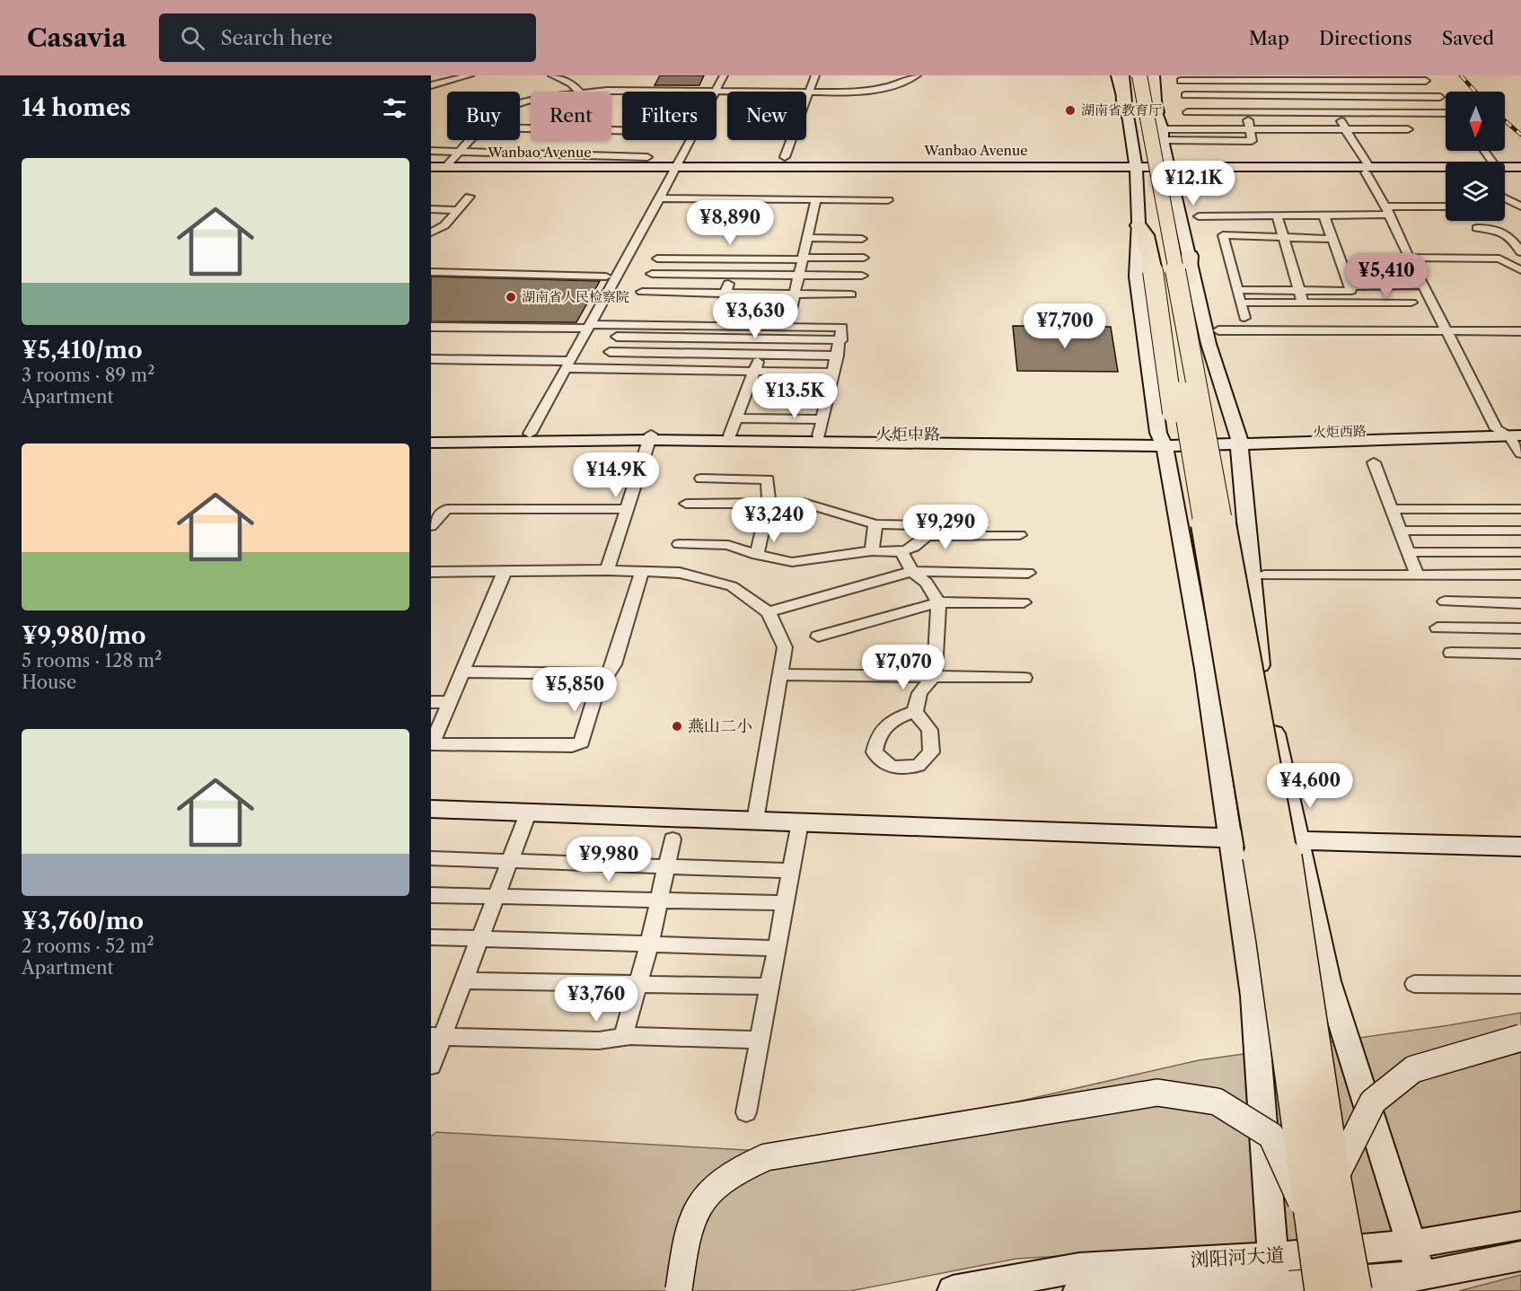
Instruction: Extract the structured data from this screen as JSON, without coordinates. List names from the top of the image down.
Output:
{
  "streets": {
    "main road": [
      "Wanbao Avenue",
      "火炬西路",
      "火炬中路",
      "浏阳河大道"
    ]
  },
  "crossings": [
    ["火炬西路", "火炬中路"]
  ],
  "places": ["湖南省教育厅", "湖南省人民检察院", "燕山二小"],
  "north": "bottom",
  "page": {
    "header": "Casavia",
    "search": "Search here",
    "nav": ["Map", "Directions", "Saved"],
    "heading": "14 homes",
    "chip": [
      "Buy",
      "Rent",
      "Filters",
      "New"
    ],
    "list": [
      {
        "name": "¥5,410/mo",
        "note": "3 rooms · 89 m² · Apartment"
      },
      {
        "name": "¥9,980/mo",
        "note": "5 rooms · 128 m² · House"
      },
      {
        "name": "¥3,760/mo",
        "note": "2 rooms · 52 m² · Apartment"
      }
    ],
    "price": [
      "¥12.1K",
      "¥8,890",
      "¥5,410",
      "¥3,630",
      "¥7,700",
      "¥13.5K",
      "¥14.9K",
      "¥3,240",
      "¥9,290",
      "¥7,070",
      "¥5,850",
      "¥4,600",
      "¥9,980",
      "¥3,760"
    ]
  }
}
